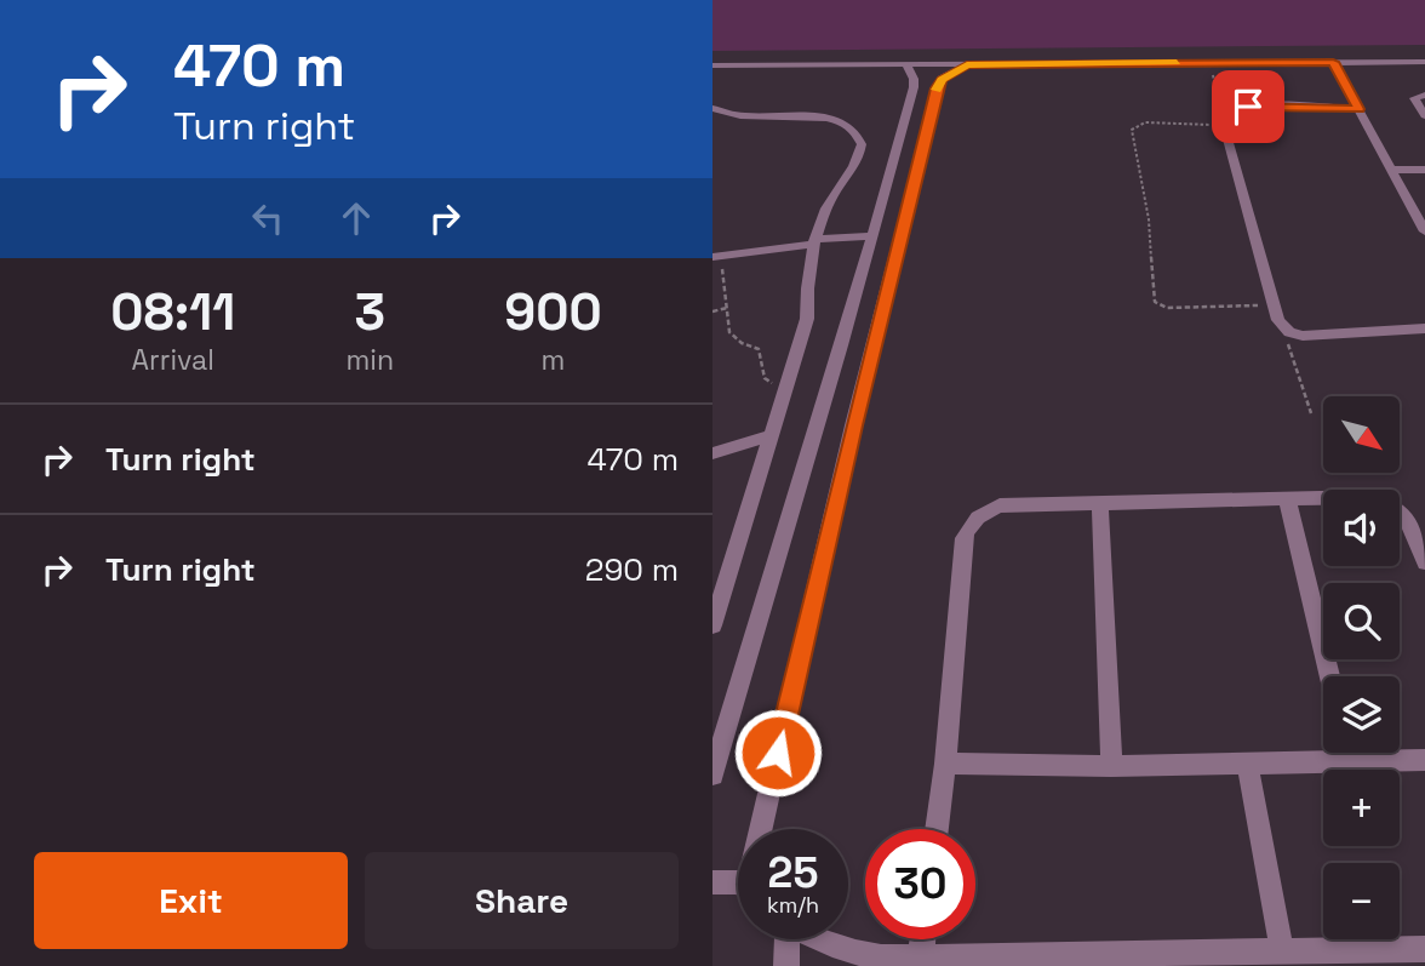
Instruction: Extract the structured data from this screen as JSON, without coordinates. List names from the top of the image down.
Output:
{
  "north": "bottom right",
  "page": {
    "turn": ["470 m", "Turn right"],
    "eta": [
      "08:11",
      "Arrival",
      "3",
      "min",
      "900",
      "m"
    ],
    "map_buttons": ["+", "−"],
    "list": [
      {
        "name": "Turn right",
        "value": "470 m"
      },
      {
        "name": "Turn right",
        "value": "290 m"
      }
    ],
    "speed": "25 km/h",
    "limit": "30",
    "buttons": ["Exit", "Share"]
  }
}
